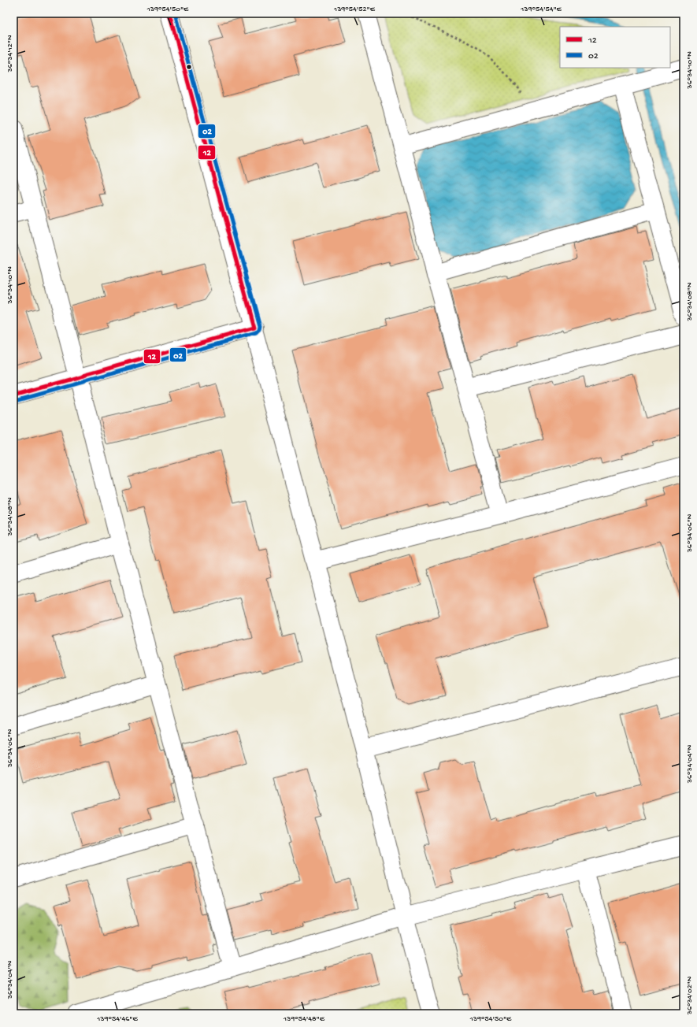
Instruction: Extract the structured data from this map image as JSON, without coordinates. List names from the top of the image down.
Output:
{
  "lines": ["transit line 12", "transit line 02"],
  "legend": ["12", "02"],
  "coordinates": [
    "139°54'50\"E",
    "139°54'52\"E",
    "139°54'54\"E",
    "36°34'12\"N",
    "36°34'10\"N",
    "36°34'08\"N",
    "36°34'06\"N",
    "36°34'04\"N",
    "36°34'02\"N",
    "139°54'46\"E",
    "139°54'48\"E"
  ]
}
